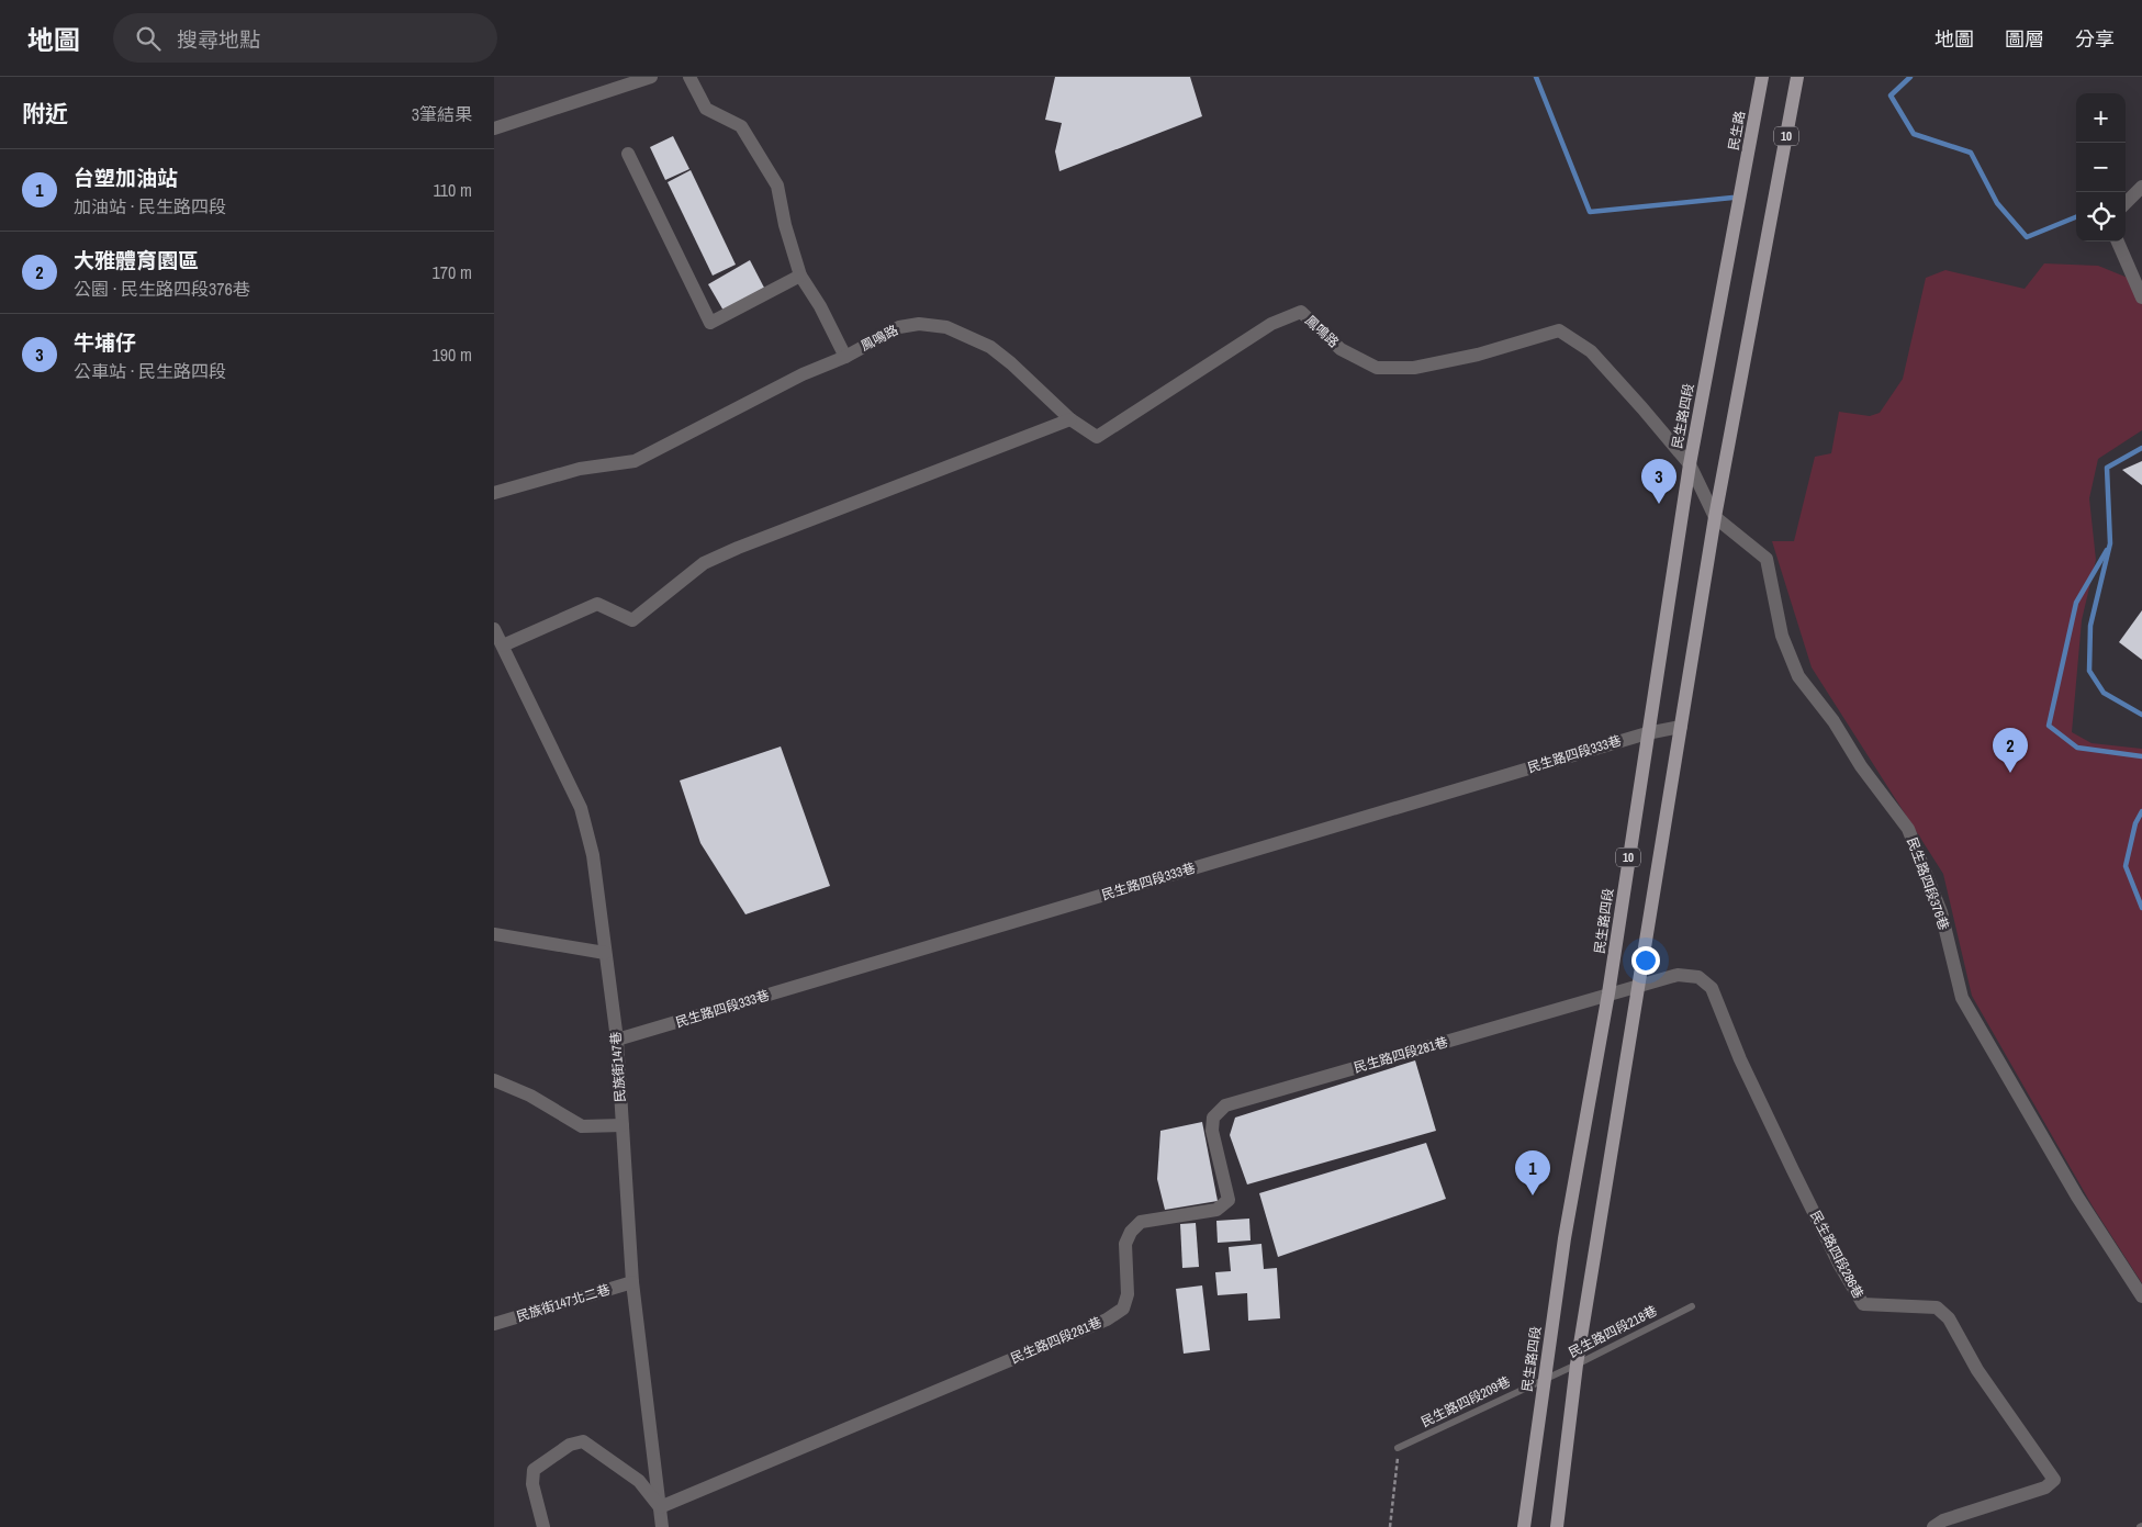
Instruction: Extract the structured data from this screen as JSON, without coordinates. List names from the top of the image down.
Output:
{
  "streets": {
    "main road": ["民生路", "10", "民生路四段"],
    "street": [
      "鳳鳴路",
      "民生路四段333巷",
      "民生路四段376巷",
      "民生路四段281巷",
      "民族街147巷",
      "民生路四段286巷",
      "民族街147北二巷"
    ],
    "lane": ["民生路四段218巷", "民生路四段209巷"]
  },
  "crossings": [
    ["民生路", "民生路四段"],
    ["10", "鳳鳴路"],
    ["10", "民生路四段333巷"],
    ["10", "民生路四段376巷"],
    ["10", "民生路四段286巷"],
    ["10", "民生路四段218巷"],
    ["鳳鳴路", "民生路四段"],
    ["鳳鳴路", "民生路四段376巷"],
    ["民生路四段", "民生路四段333巷"],
    ["民生路四段", "民生路四段281巷"],
    ["民生路四段", "民生路四段286巷"],
    ["民生路四段", "民生路四段218巷"],
    ["民生路四段", "民生路四段209巷"],
    ["民生路四段333巷", "民族街147巷"],
    ["民生路四段281巷", "民族街147巷"],
    ["民生路四段281巷", "民生路四段286巷"],
    ["民族街147巷", "民族街147北二巷"],
    ["民生路四段218巷", "民生路四段209巷"]
  ],
  "page": {
    "header": "地圖",
    "search": "搜尋地點",
    "nav": ["地圖", "圖層", "分享"],
    "heading": ["附近", "3筆結果"],
    "map_buttons": ["+", "−"],
    "list": [
      {
        "mark": "1",
        "name": "台塑加油站",
        "note": "加油站 · 民生路四段",
        "value": "110 m"
      },
      {
        "mark": "2",
        "name": "大雅體育園區",
        "note": "公園 · 民生路四段376巷",
        "value": "170 m"
      },
      {
        "mark": "3",
        "name": "牛埔仔",
        "note": "公車站 · 民生路四段",
        "value": "190 m"
      }
    ],
    "pins": ["3", "2", "1"]
  }
}
